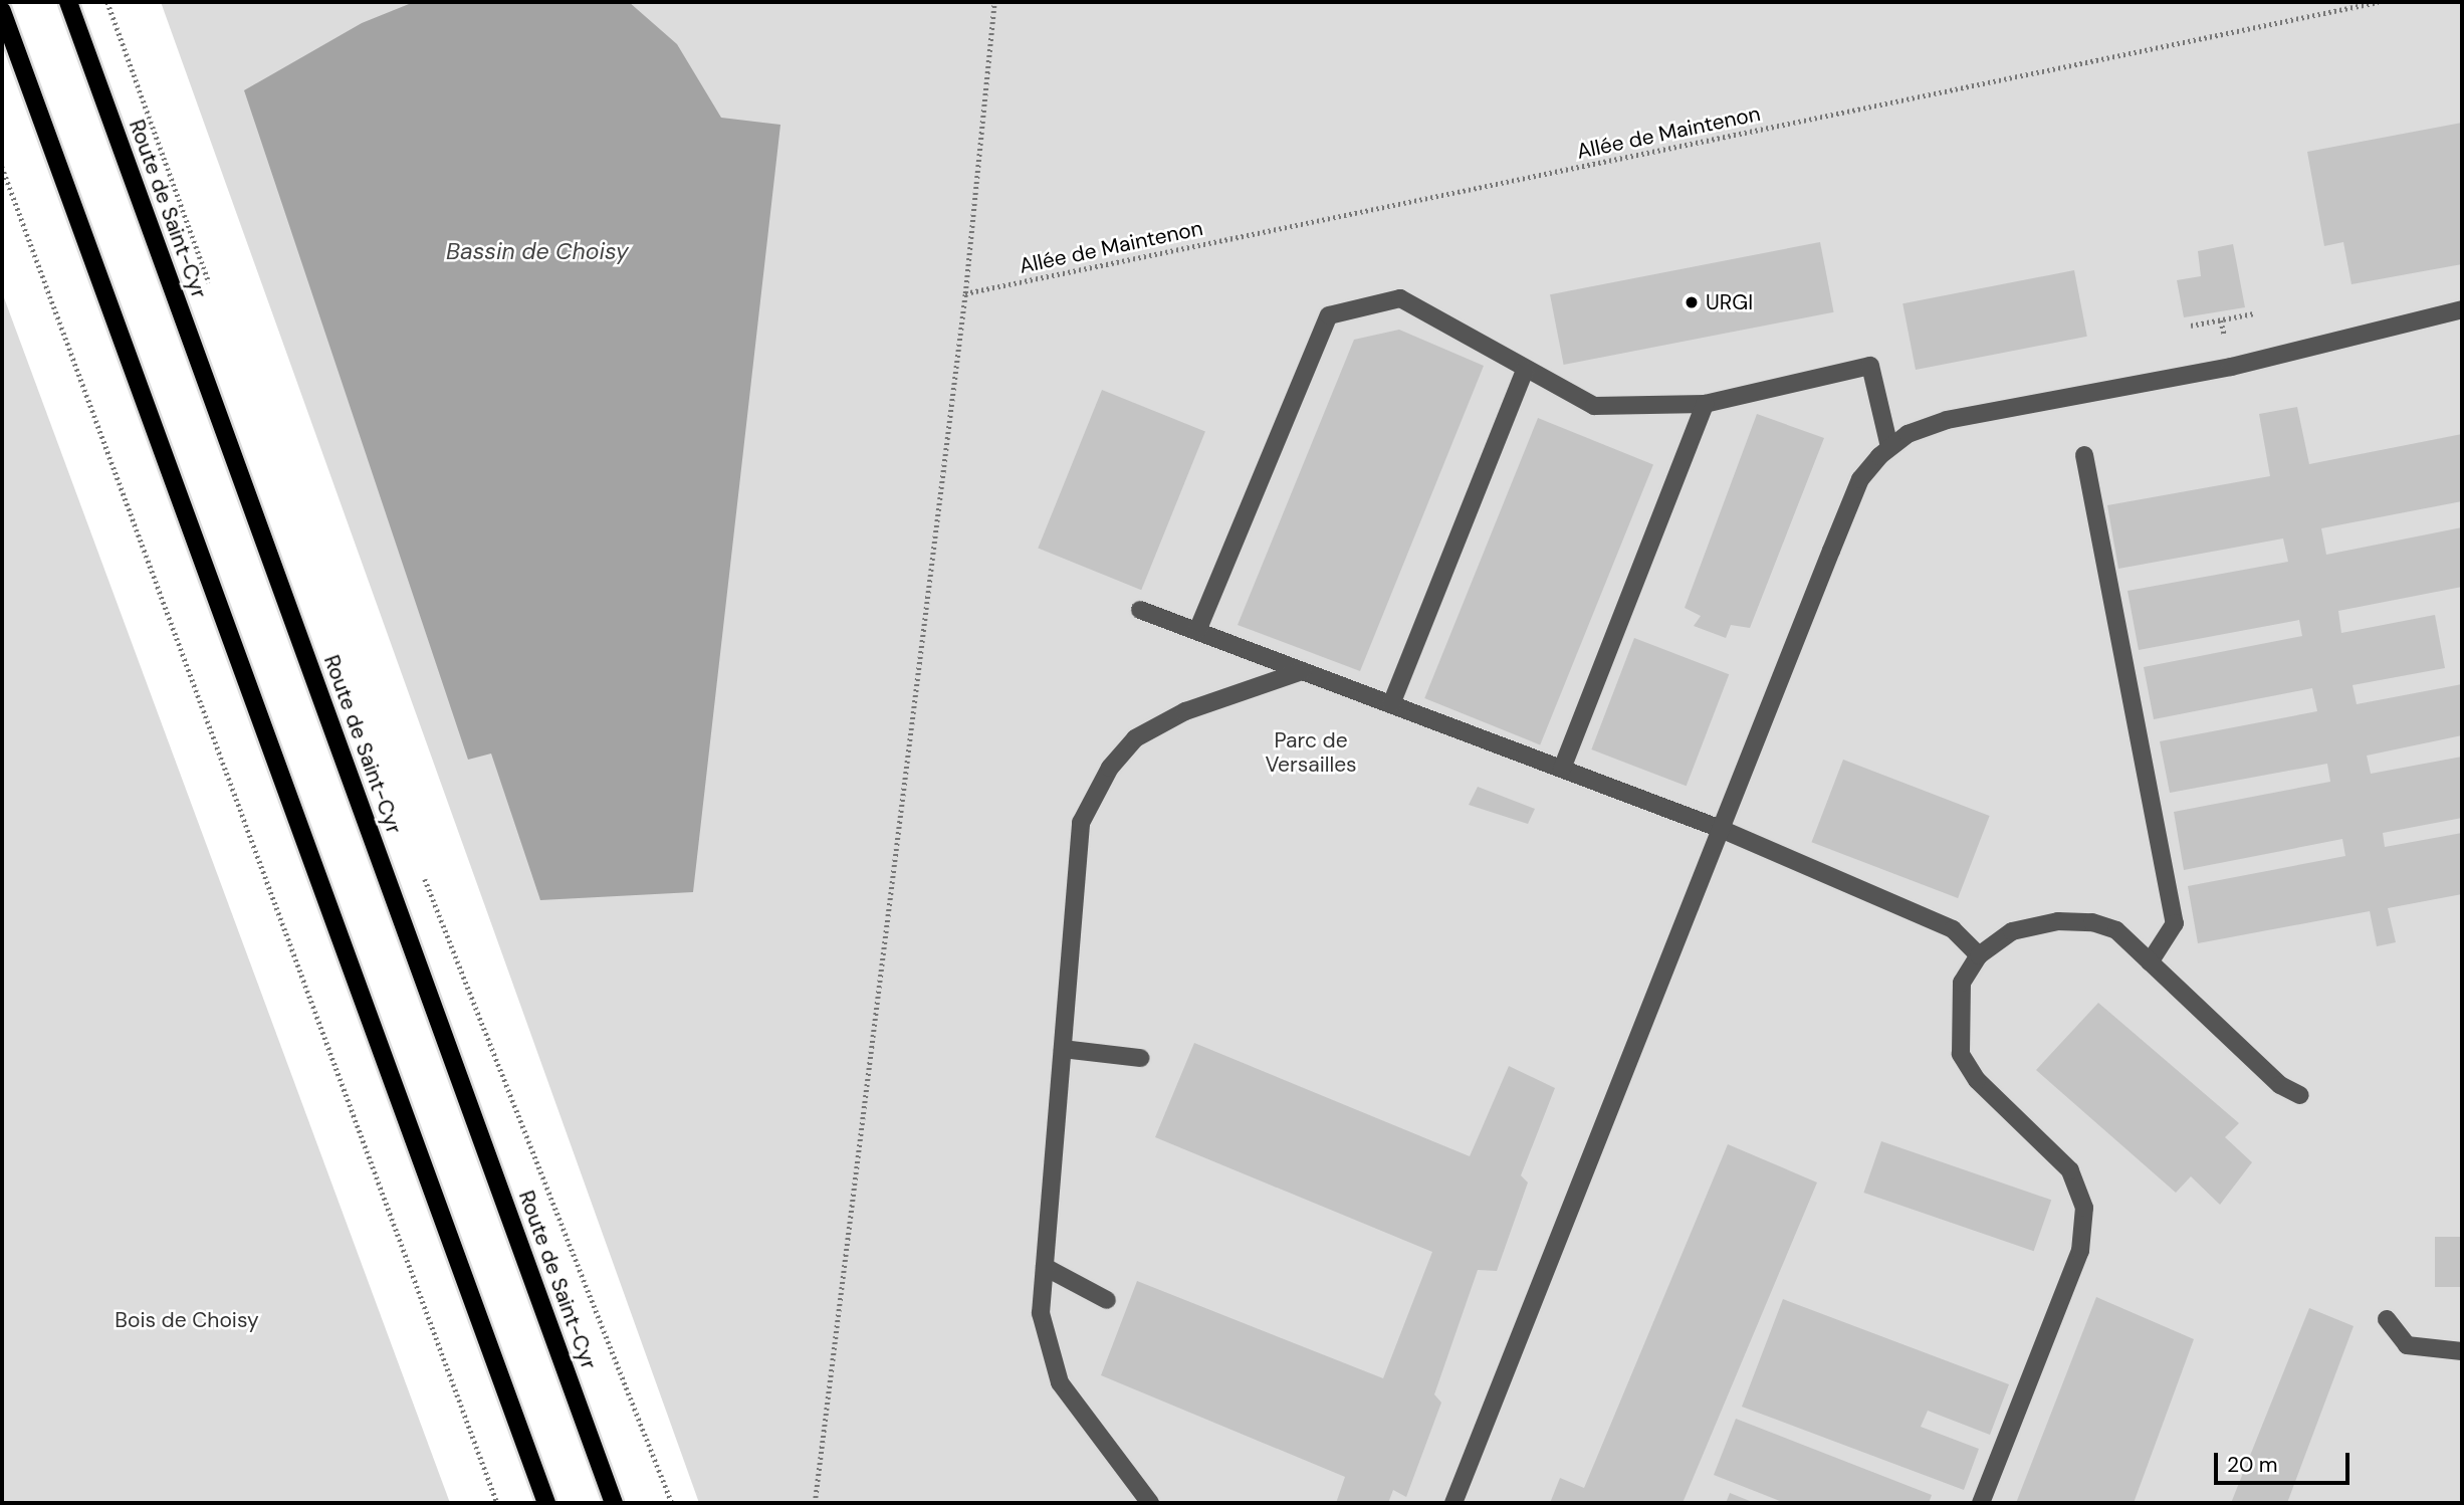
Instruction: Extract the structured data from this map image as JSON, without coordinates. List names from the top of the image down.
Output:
{
  "streets": {
    "main road": ["Route de Saint-Cyr"],
    "path": ["Allée de Maintenon"]
  },
  "water": ["Bassin de Choisy"],
  "parks": ["Parc de Versailles", "Bois de Choisy"],
  "places": ["URGI"],
  "scale_bar": "20 m"
}
